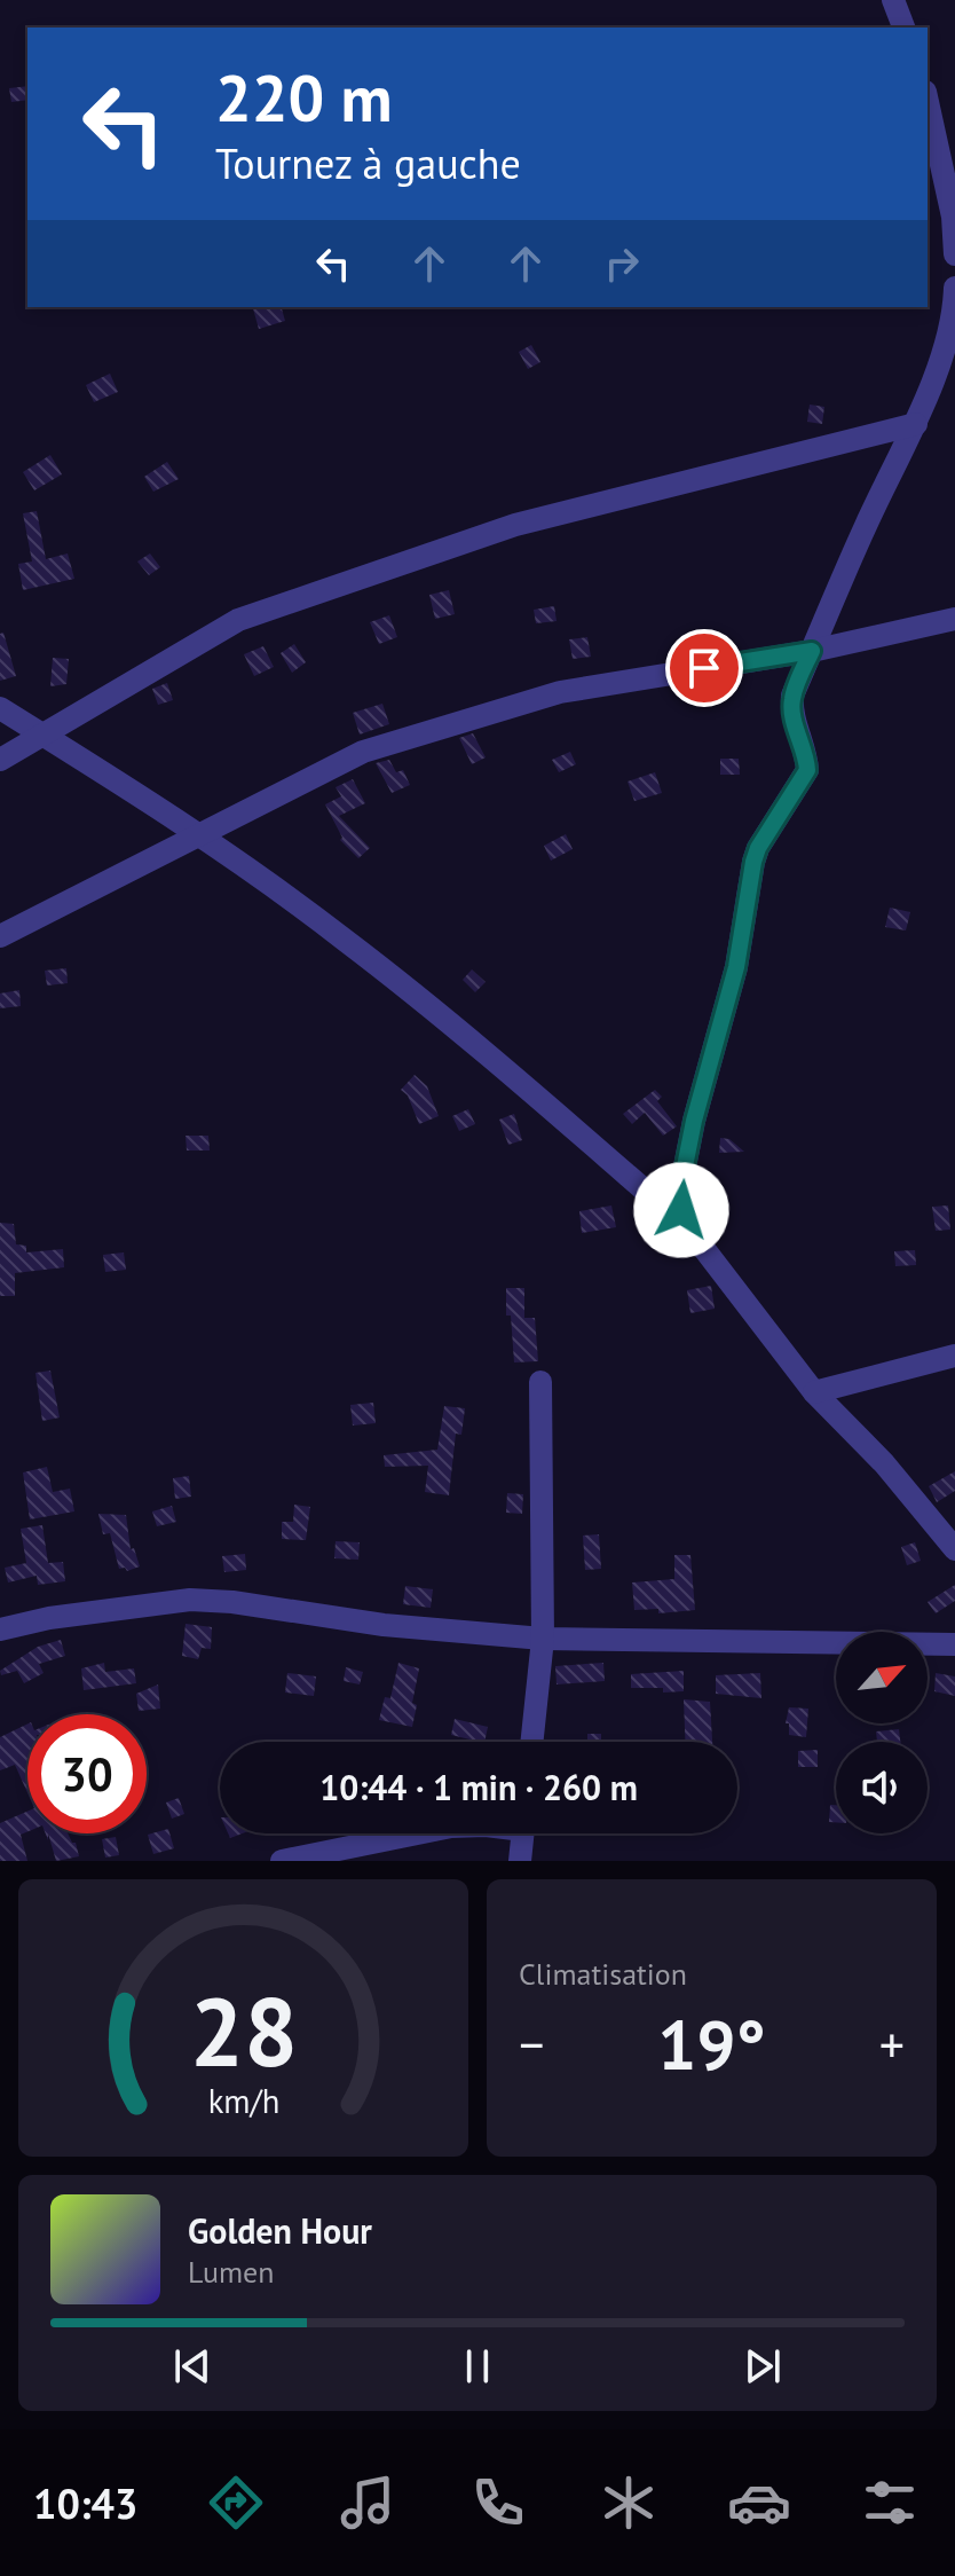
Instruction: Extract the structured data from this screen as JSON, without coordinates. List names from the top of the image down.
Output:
{
  "north": "top right",
  "page": {
    "turn": ["220 m", "Tournez à gauche"],
    "limit": "30",
    "trip": "10:44 · 1 min · 260 m",
    "tile": "Climatisation",
    "heat": ["−", "19°", "+"],
    "song": ["Golden Hour", "Lumen"],
    "tabs": "10:43",
    "gauge": ["28", "km/h"]
  }
}
